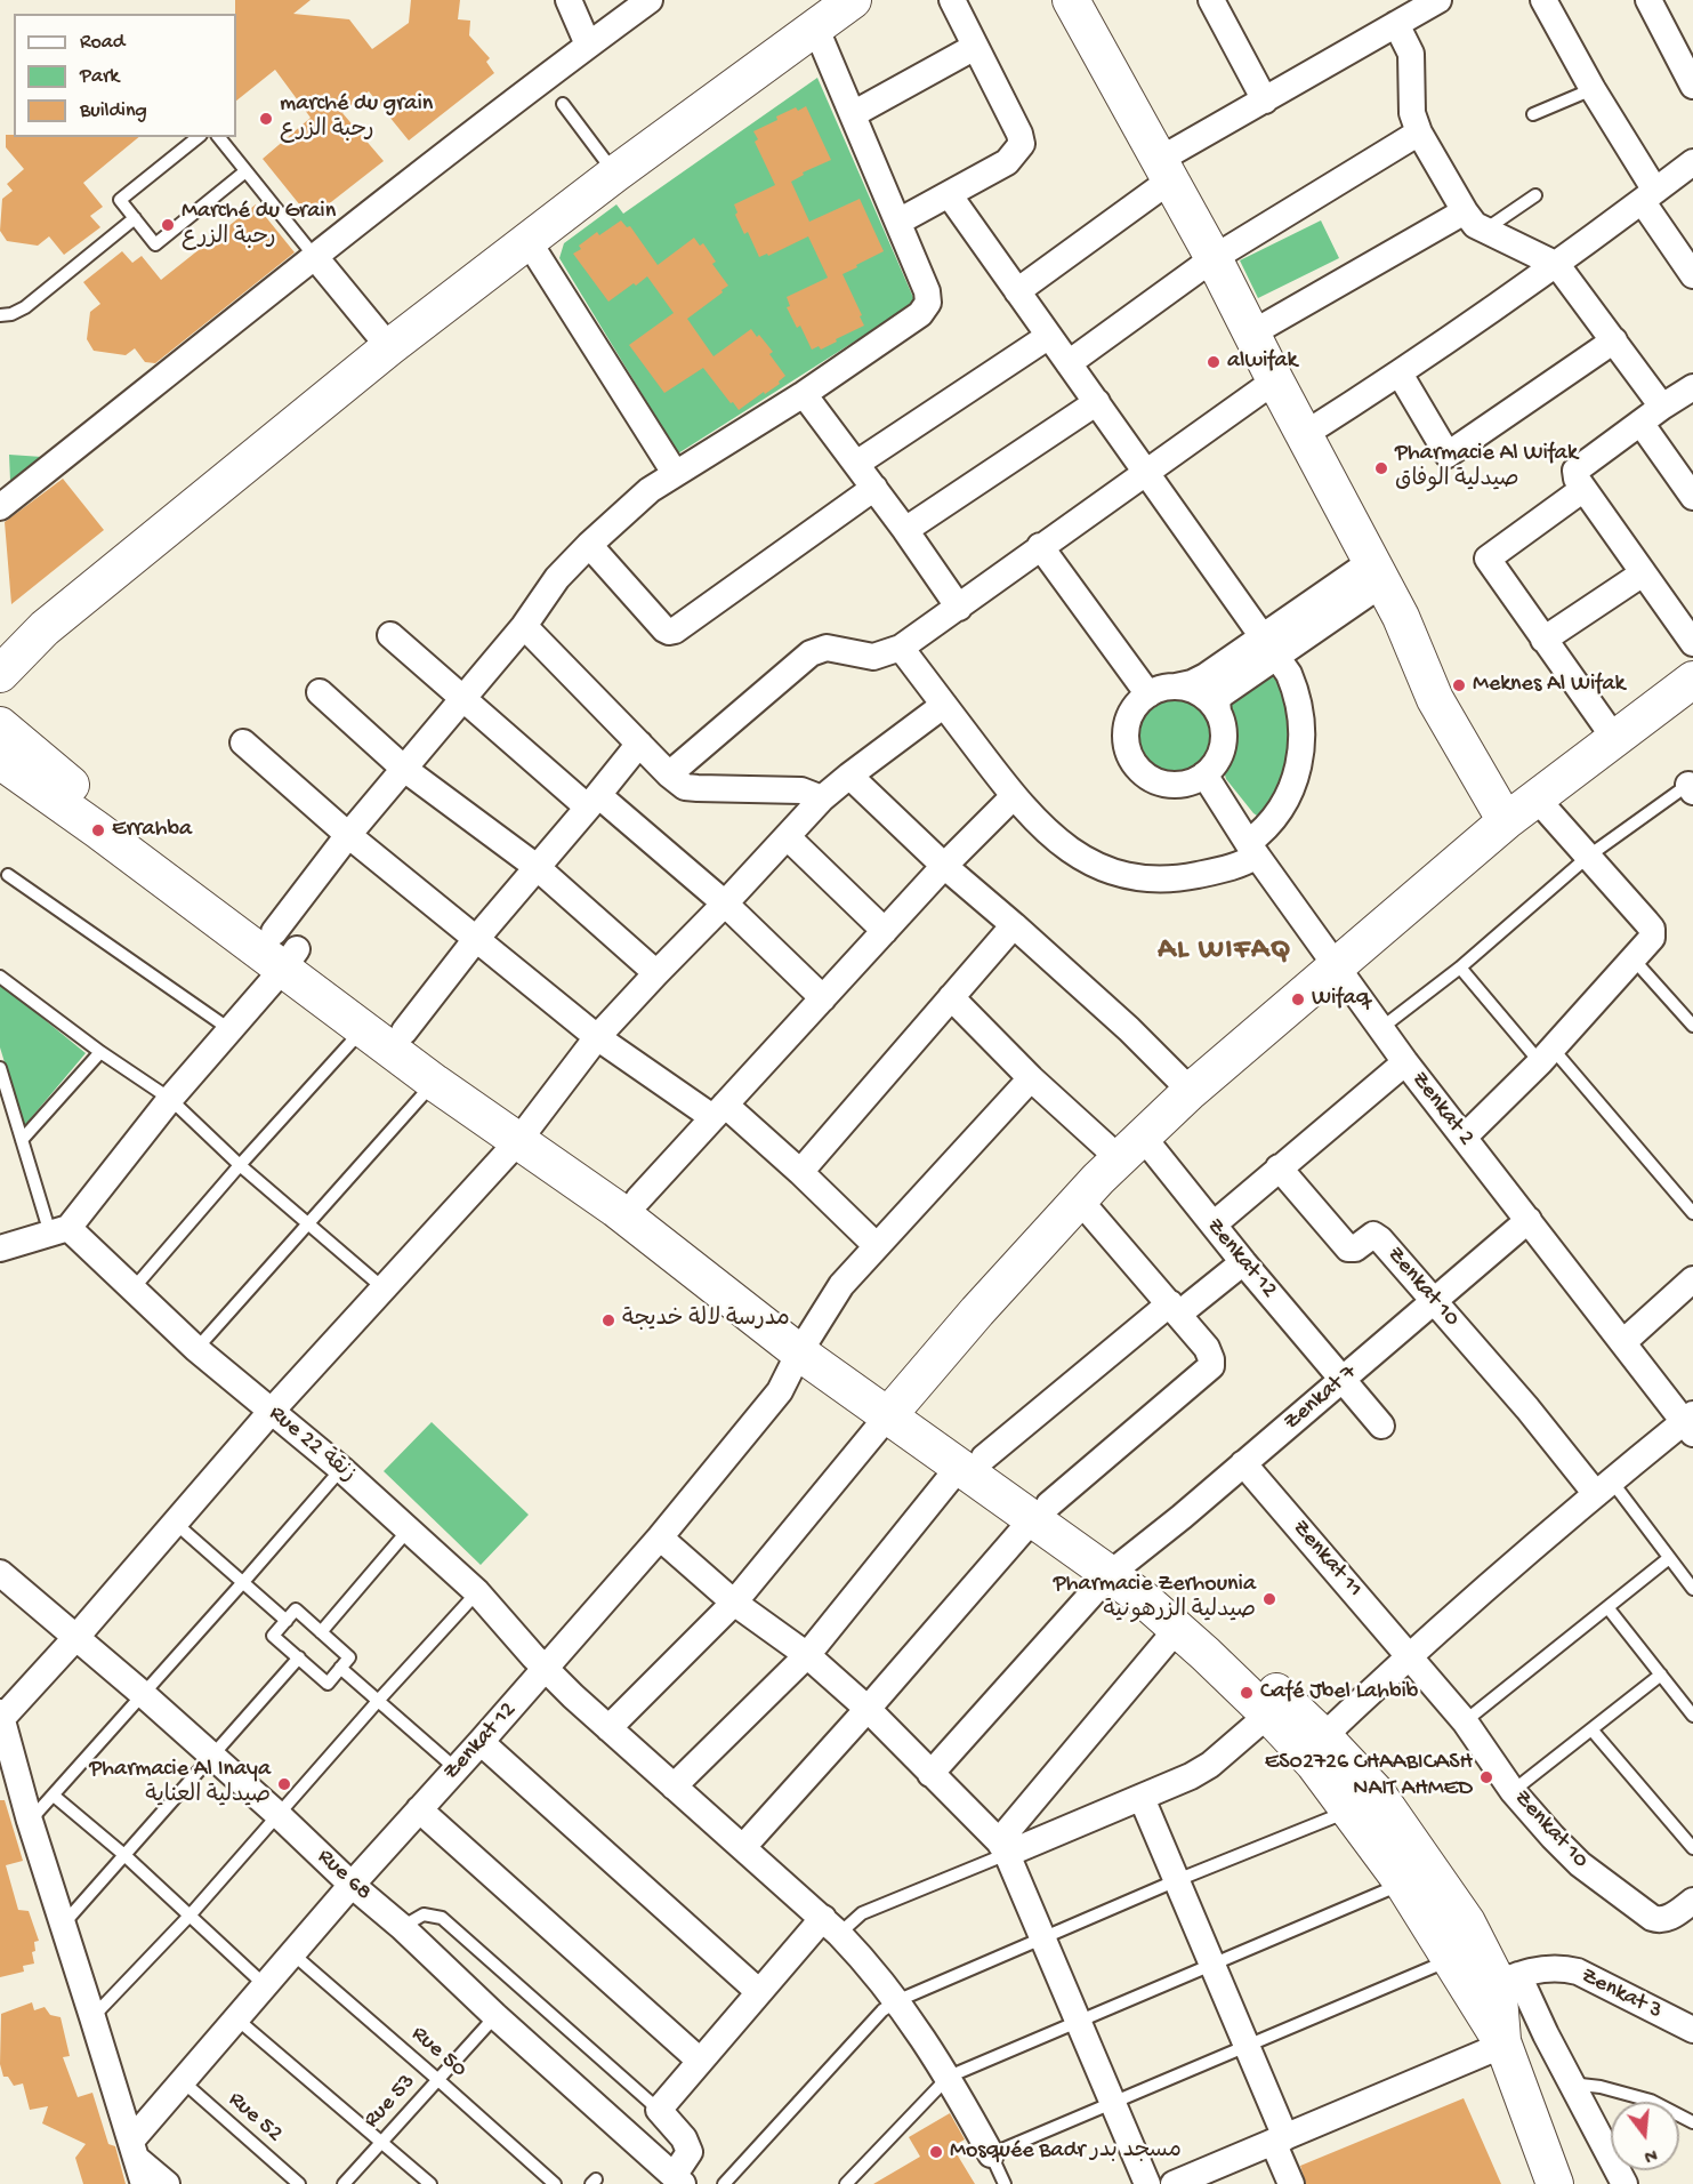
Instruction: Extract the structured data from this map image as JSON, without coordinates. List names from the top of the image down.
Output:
{
  "streets": {
    "street": [
      "Zenkat 2",
      "Zenkat 12",
      "Zenkat 10",
      "Zenkat 7",
      "Rue 22 زنقة",
      "Zenkat 11",
      "Rue 68",
      "Zenkat 3"
    ],
    "lane": ["Rue 50", "Rue 53", "Rue 52"]
  },
  "crossings": [
    ["Zenkat 2", "Zenkat 7"],
    ["Zenkat 12", "Zenkat 7"],
    ["Zenkat 12", "Rue 22 زنقة"],
    ["Zenkat 12", "Rue 68"],
    ["Zenkat 12", "Rue 50"],
    ["Zenkat 12", "Rue 52"],
    ["Zenkat 10", "Zenkat 7"],
    ["Zenkat 10", "Zenkat 11"],
    ["Zenkat 7", "Zenkat 11"],
    ["Rue 68", "Rue 53"],
    ["Rue 50", "Rue 53"]
  ],
  "districts": ["AL WIFAQ"],
  "places": [
    "marché du grain رحبة الزرع",
    "Marché du Grain رحبة الزرع",
    "alwifak",
    "Pharmacie Al Wifak صيدلية الوفاق",
    "Meknes Al Wifak",
    "Errahba",
    "Wifaq",
    "مدرسة لالة خديجة",
    "Pharmacie Zerhounia صيدلية الزرهونية",
    "Café Jbel Lahbib",
    "ES02726 CHAABICASH NAIT AHMED",
    "Pharmacie Al Inaya صيدلية العناية",
    "Mosquée Badr مسجد بدر"
  ],
  "legend": ["Road", "Park", "Building"],
  "north": "bottom"
}
